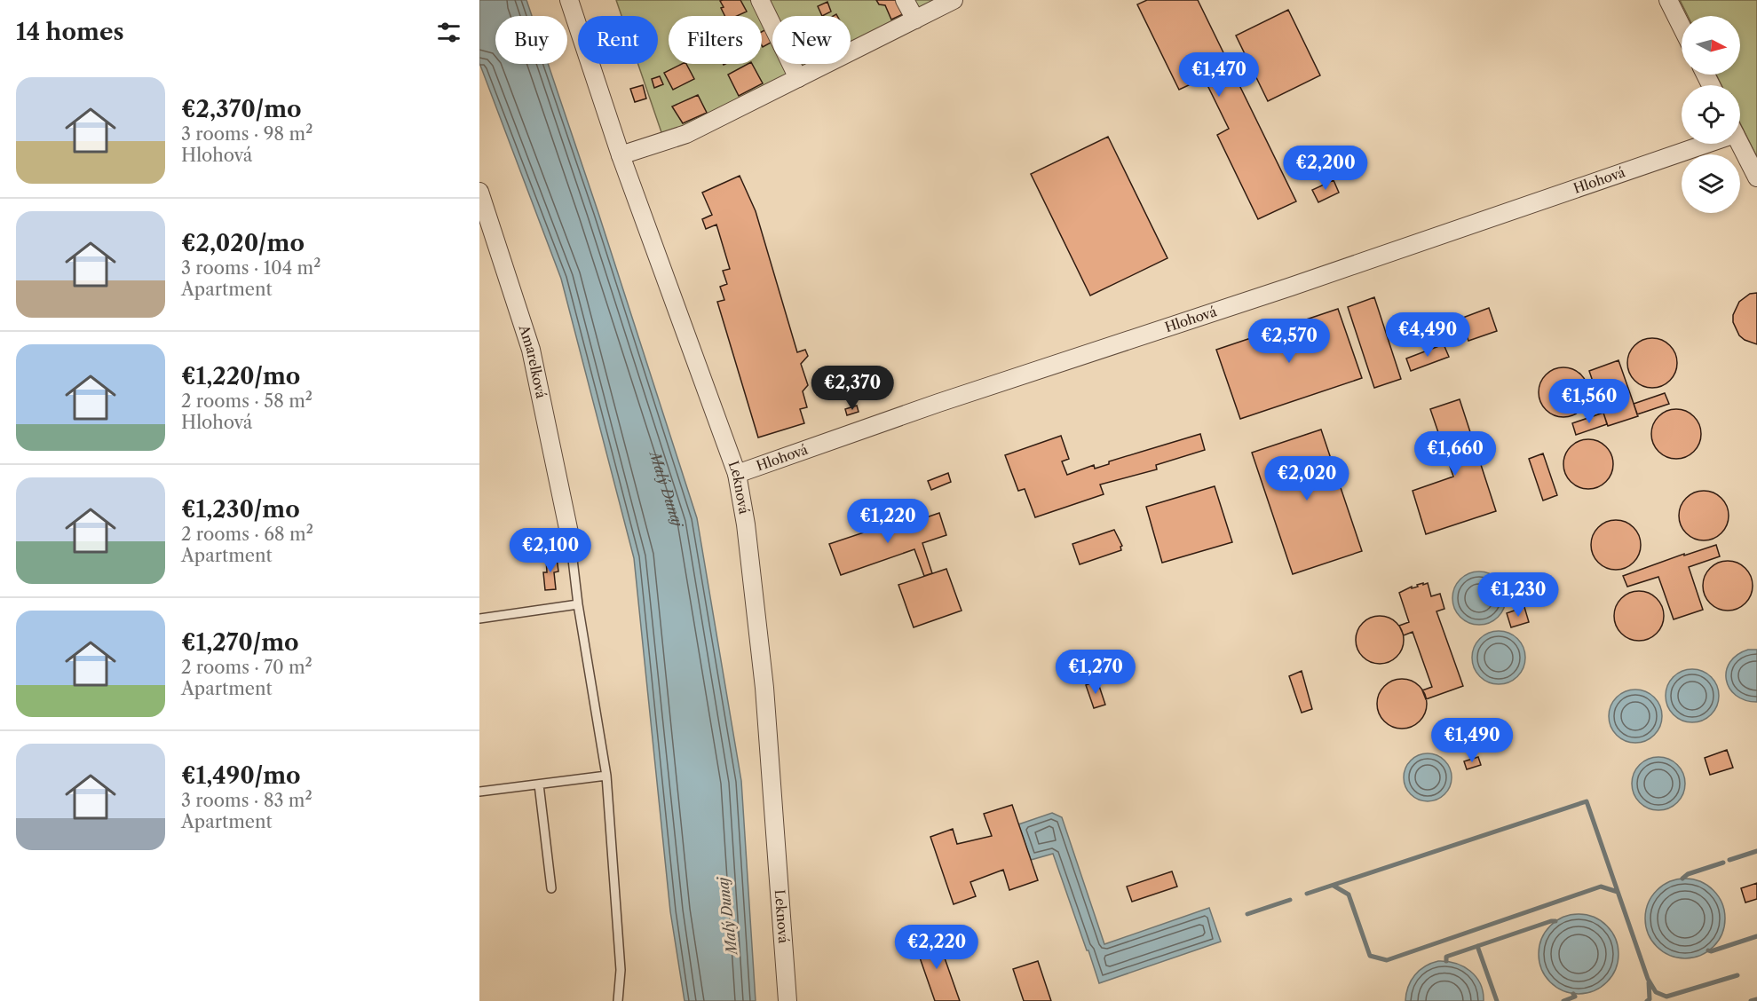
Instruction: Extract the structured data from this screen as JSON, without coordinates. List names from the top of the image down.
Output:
{
  "streets": {
    "street": ["Hlohová", "Amarelková", "Leknová"]
  },
  "crossings": [
    ["Hlohová", "Leknová"]
  ],
  "water": ["Malý Dunaj"],
  "north": "right",
  "page": {
    "heading": "14 homes",
    "chip": [
      "Buy",
      "Rent",
      "Filters",
      "New"
    ],
    "price": [
      "€1,470",
      "€2,200",
      "€4,490",
      "€2,570",
      "€2,370",
      "€1,560",
      "€1,660",
      "€2,020",
      "€1,220",
      "€2,100",
      "€1,230",
      "€1,270",
      "€1,490",
      "€2,220"
    ],
    "list": [
      {
        "name": "€2,370/mo",
        "note": "3 rooms · 98 m² · Hlohová"
      },
      {
        "name": "€2,020/mo",
        "note": "3 rooms · 104 m² · Apartment"
      },
      {
        "name": "€1,220/mo",
        "note": "2 rooms · 58 m² · Hlohová"
      },
      {
        "name": "€1,230/mo",
        "note": "2 rooms · 68 m² · Apartment"
      },
      {
        "name": "€1,270/mo",
        "note": "2 rooms · 70 m² · Apartment"
      },
      {
        "name": "€1,490/mo",
        "note": "3 rooms · 83 m² · Apartment"
      }
    ]
  }
}
